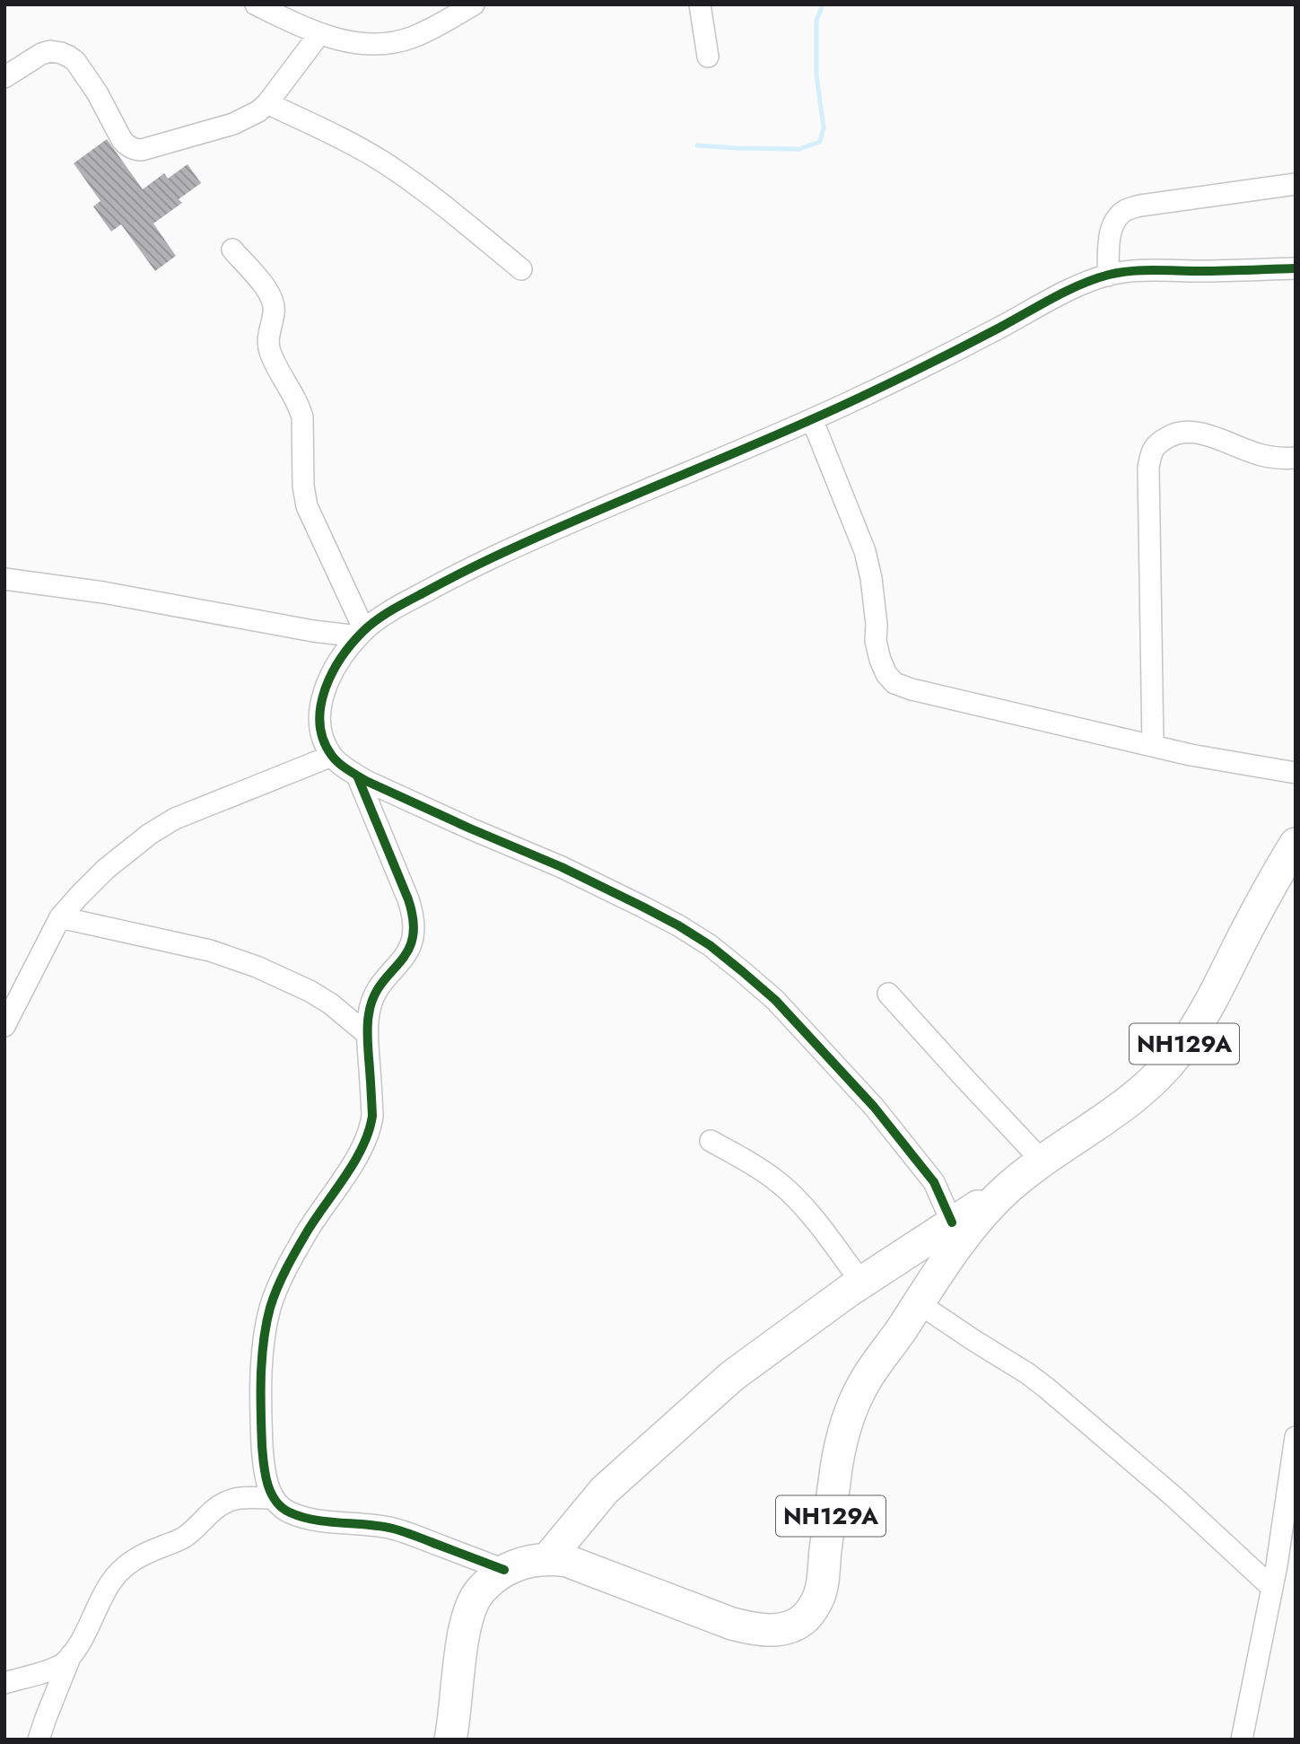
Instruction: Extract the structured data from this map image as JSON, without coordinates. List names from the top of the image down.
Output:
{
  "streets": {
    "highway": ["NH129A"]
  }
}
